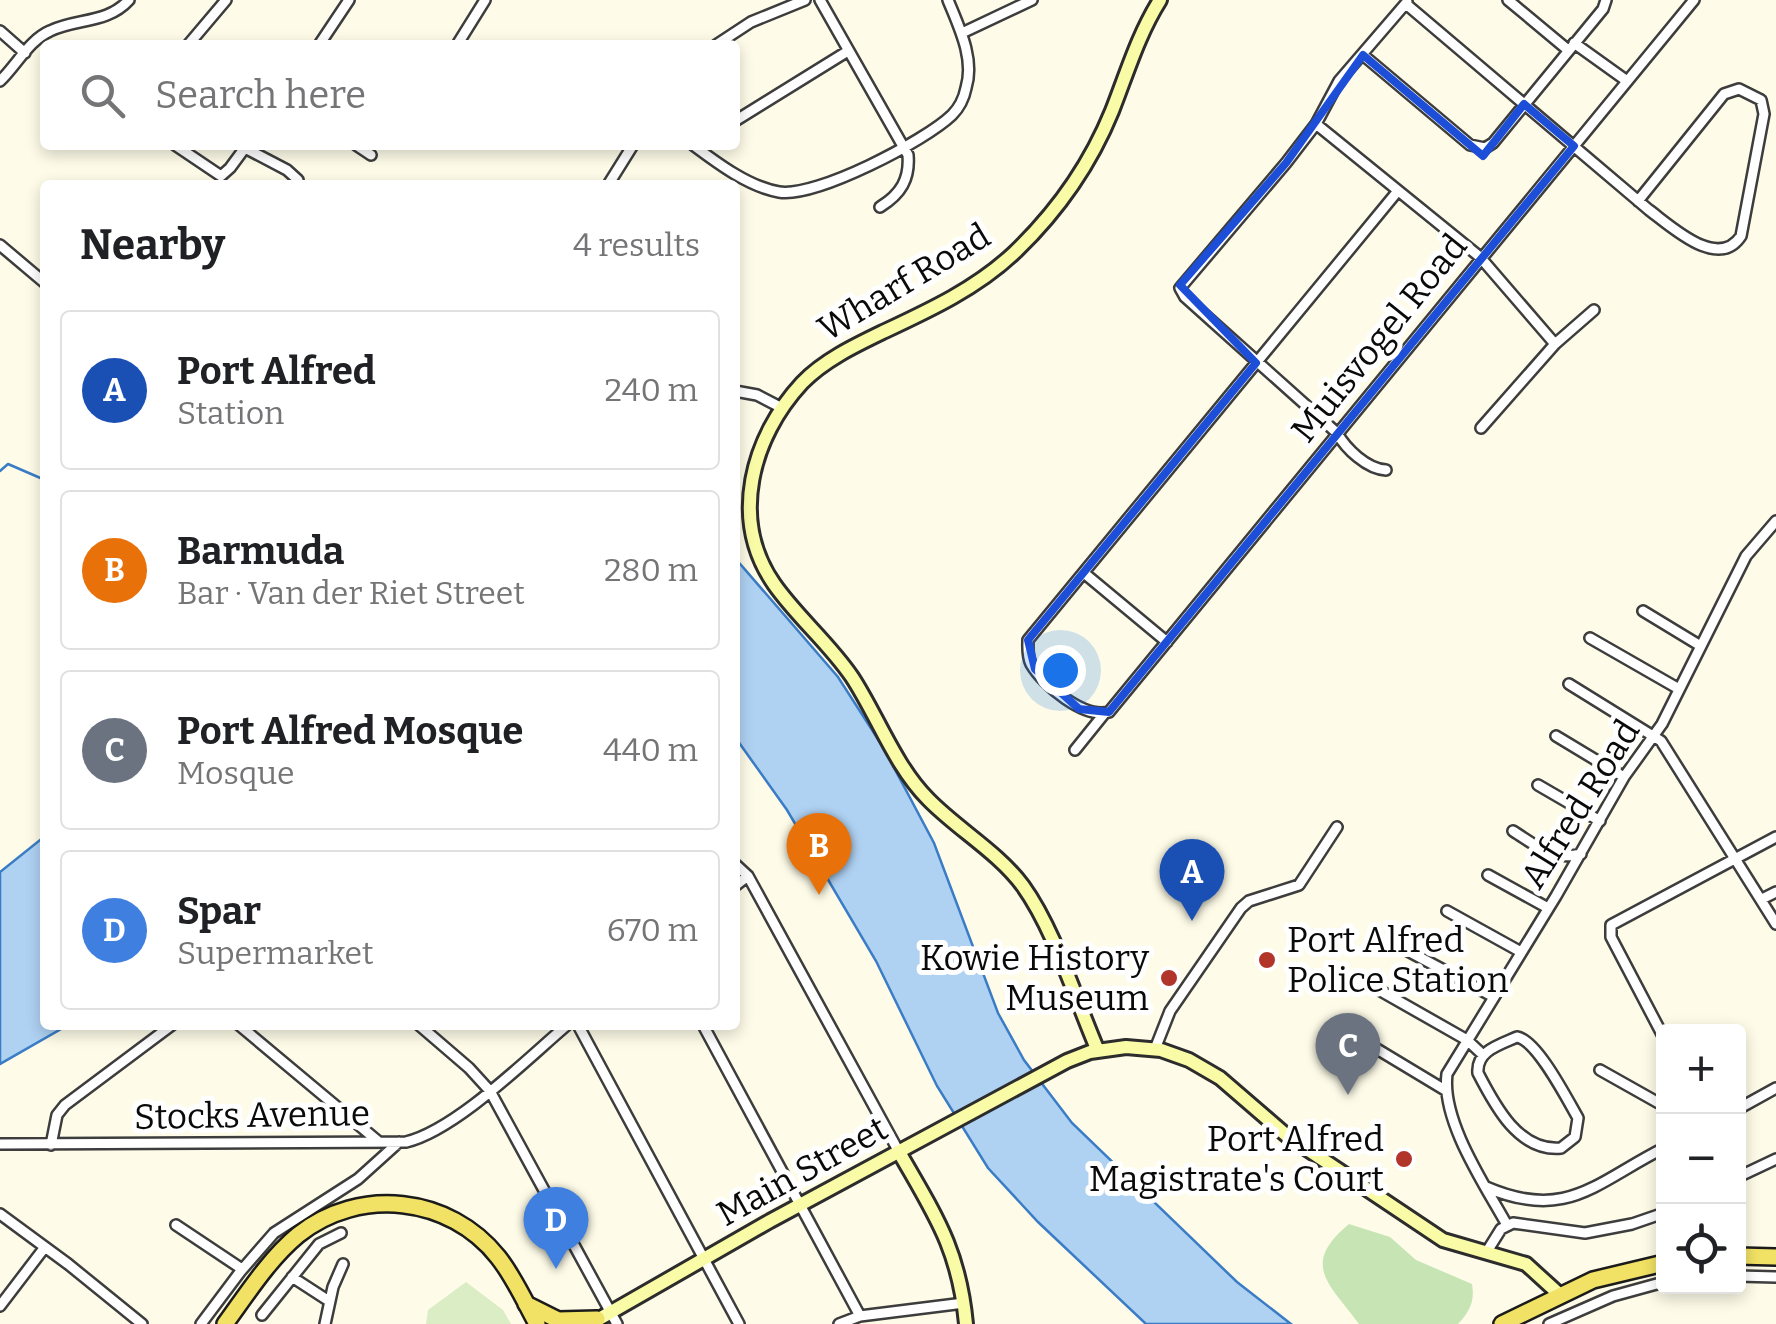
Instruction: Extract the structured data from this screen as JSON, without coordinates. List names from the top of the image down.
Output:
{
  "streets": {
    "street": [
      "Wharf Road",
      "Muisvogel Road",
      "Alfred Road",
      "Stocks Avenue",
      "Main Street"
    ]
  },
  "crossings": [
    ["Wharf Road", "Main Street"]
  ],
  "places": ["Port Alfred Police Station", "Kowie History Museum", "Port Alfred Magistrate's Court"],
  "page": {
    "search": "Search here",
    "heading": ["Nearby", "4 results"],
    "list": [
      {
        "mark": "A",
        "name": "Port Alfred",
        "note": "Station",
        "value": "240 m"
      },
      {
        "mark": "B",
        "name": "Barmuda",
        "note": "Bar · Van der Riet Street",
        "value": "280 m"
      },
      {
        "mark": "C",
        "name": "Port Alfred Mosque",
        "note": "Mosque",
        "value": "440 m"
      },
      {
        "mark": "D",
        "name": "Spar",
        "note": "Supermarket",
        "value": "670 m"
      }
    ],
    "pins": [
      "B",
      "A",
      "C",
      "D"
    ],
    "map_buttons": ["+", "−"]
  }
}
